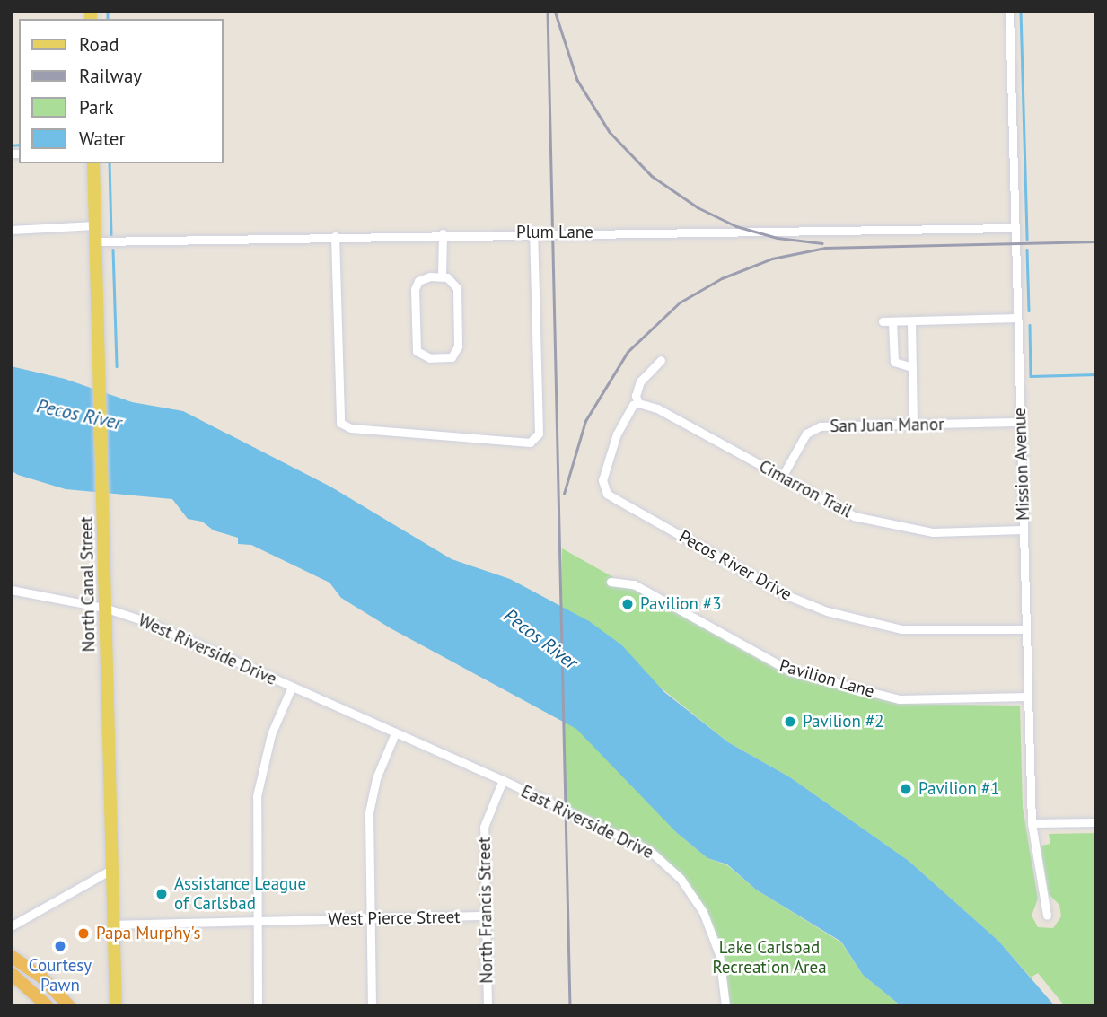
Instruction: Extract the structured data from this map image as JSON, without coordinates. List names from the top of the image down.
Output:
{
  "streets": {
    "main road": ["North Canal Street"],
    "street": [
      "Plum Lane",
      "San Juan Manor",
      "Mission Avenue",
      "Cimarron Trail",
      "Pecos River Drive",
      "West Riverside Drive",
      "Pavilion Lane",
      "East Riverside Drive",
      "North Francis Street",
      "West Pierce Street"
    ]
  },
  "crossings": [
    ["Plum Lane", "Mission Avenue"],
    ["Plum Lane", "North Canal Street"],
    ["San Juan Manor", "Mission Avenue"],
    ["San Juan Manor", "Cimarron Trail"],
    ["Mission Avenue", "Cimarron Trail"],
    ["Mission Avenue", "Pecos River Drive"],
    ["Mission Avenue", "Pavilion Lane"],
    ["Cimarron Trail", "Pecos River Drive"],
    ["North Canal Street", "West Riverside Drive"],
    ["North Canal Street", "West Pierce Street"],
    ["West Riverside Drive", "East Riverside Drive"],
    ["East Riverside Drive", "North Francis Street"],
    ["North Francis Street", "West Pierce Street"]
  ],
  "water": ["Pecos River"],
  "parks": ["Lake Carlsbad Recreation Area"],
  "places": [
    "Pavilion #3",
    "Pavilion #2",
    "Pavilion #1",
    "Assistance League of Carlsbad",
    "Papa Murphy's",
    "Courtesy Pawn"
  ],
  "legend": [
    "Road",
    "Railway",
    "Park",
    "Water"
  ]
}
